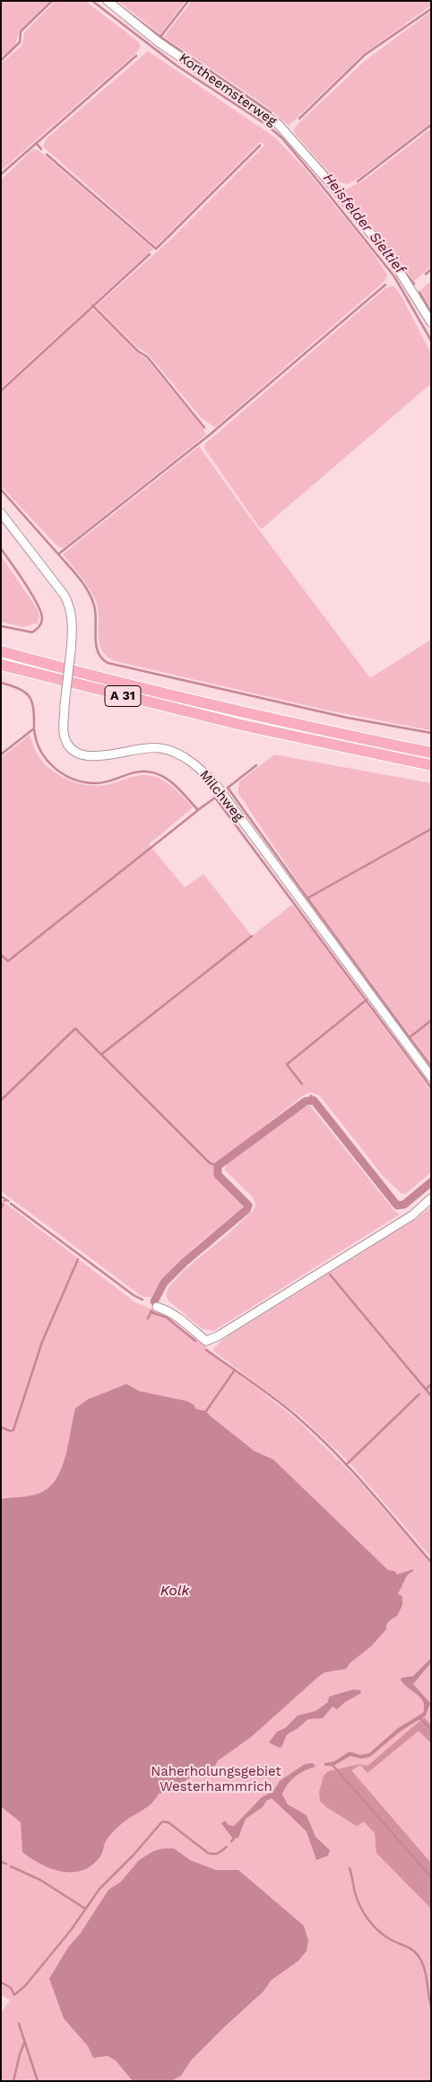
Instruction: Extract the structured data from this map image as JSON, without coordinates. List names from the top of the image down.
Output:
{
  "streets": {
    "highway": ["A 31"],
    "street": ["Kortheemsterweg", "Milchweg"]
  },
  "water": ["Heisfelder Sieltief", "Kolk"],
  "parks": ["Naherholungsgebiet Westerhammrich"]
}
